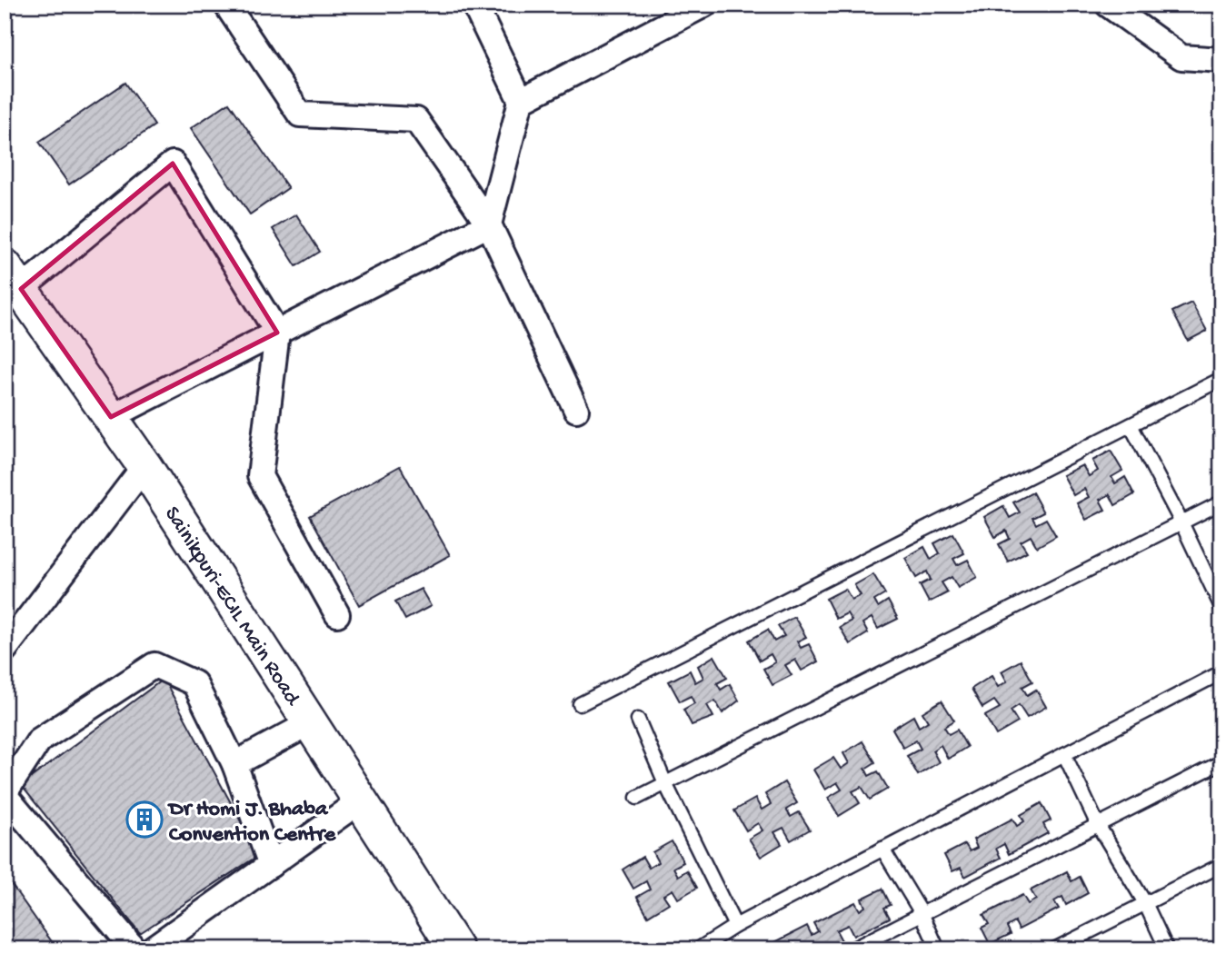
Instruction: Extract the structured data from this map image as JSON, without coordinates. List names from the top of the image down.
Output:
{
  "streets": {
    "street": ["Sainikpuri-ECIL Main Road"]
  },
  "places": {
    "building": ["Dr Homi J. Bhaba Convention Centre"]
  }
}
